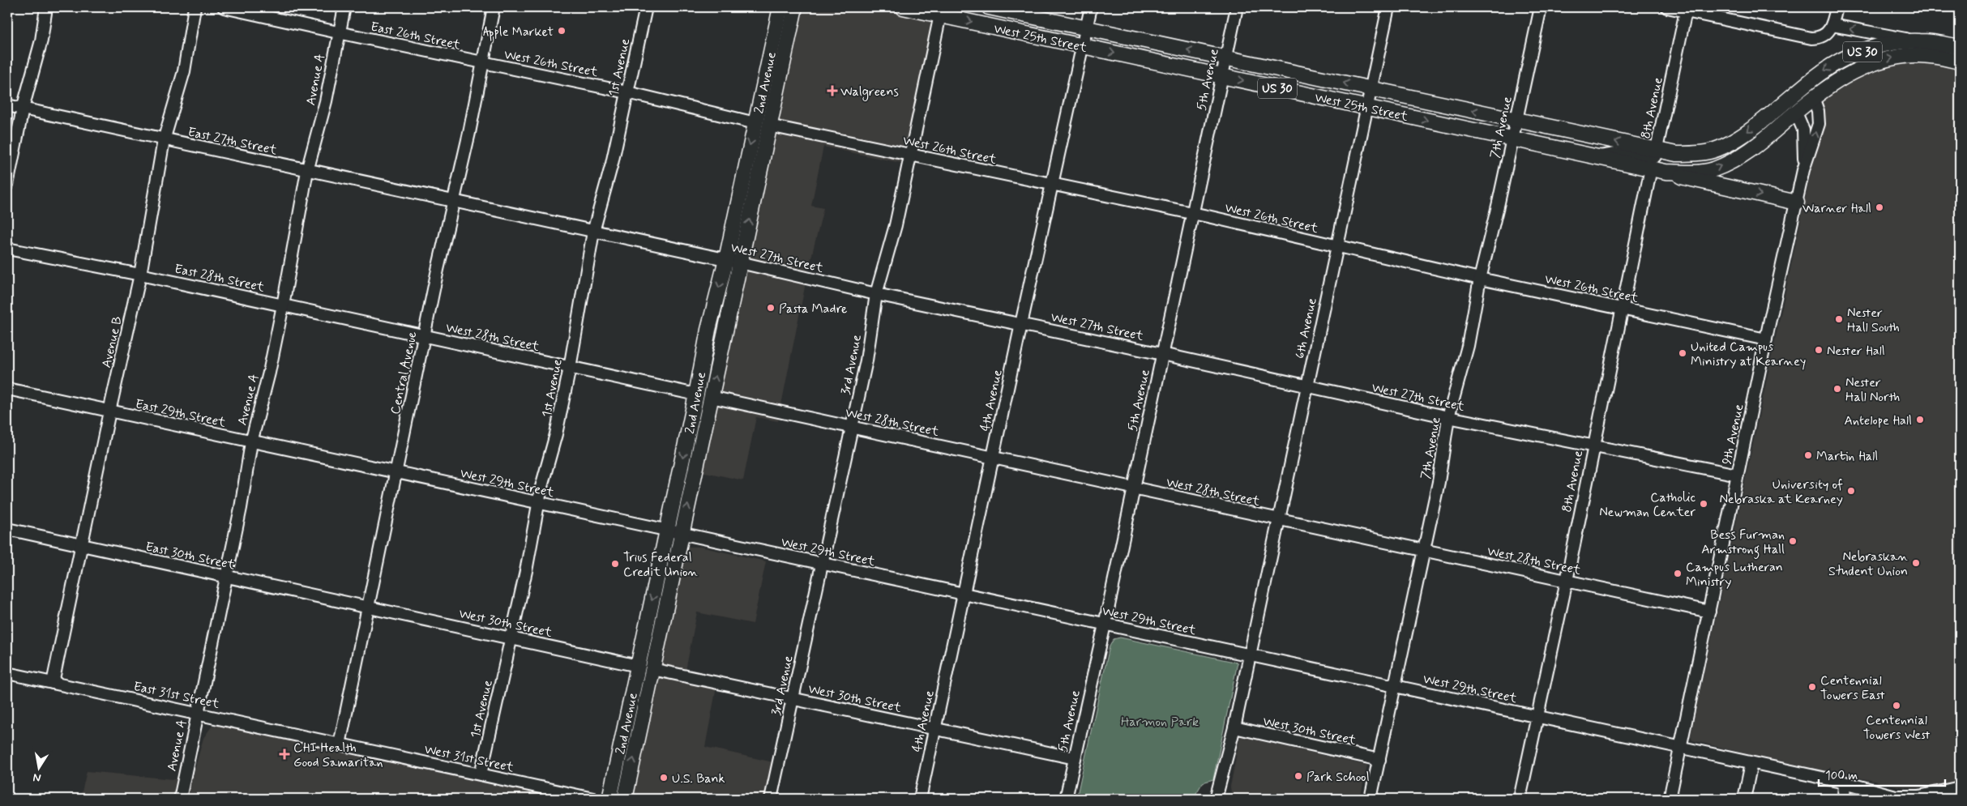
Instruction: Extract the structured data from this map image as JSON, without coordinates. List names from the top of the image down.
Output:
{
  "streets": {
    "main road": ["West 25th Street", "US 30", "2nd Avenue"],
    "street": [
      "East 26th Street",
      "West 26th Street",
      "1st Avenue",
      "Avenue A",
      "5th Avenue",
      "8th Avenue",
      "7th Avenue",
      "East 27th Street",
      "West 27th Street",
      "East 28th Street",
      "6th Avenue",
      "West 28th Street",
      "Avenue B",
      "3rd Avenue",
      "Central Avenue",
      "4th Avenue",
      "East 29th Street",
      "9th Avenue",
      "West 29th Street",
      "East 30th Street",
      "West 30th Street",
      "East 31st Street",
      "West 31st Street"
    ]
  },
  "crossings": [
    ["East 26th Street", "West 26th Street"],
    ["East 26th Street", "Avenue A"],
    ["East 26th Street", "Central Avenue"],
    ["West 25th Street", "US 30"],
    ["West 25th Street", "5th Avenue"],
    ["West 25th Street", "8th Avenue"],
    ["West 25th Street", "7th Avenue"],
    ["West 25th Street", "6th Avenue"],
    ["West 25th Street", "3rd Avenue"],
    ["West 25th Street", "4th Avenue"],
    ["West 25th Street", "9th Avenue"],
    ["US 30", "9th Avenue"],
    ["West 26th Street", "1st Avenue"],
    ["West 26th Street", "5th Avenue"],
    ["West 26th Street", "2nd Avenue"],
    ["West 26th Street", "8th Avenue"],
    ["West 26th Street", "7th Avenue"],
    ["West 26th Street", "6th Avenue"],
    ["West 26th Street", "3rd Avenue"],
    ["West 26th Street", "Central Avenue"],
    ["West 26th Street", "4th Avenue"],
    ["West 26th Street", "9th Avenue"],
    ["1st Avenue", "West 27th Street"],
    ["1st Avenue", "West 28th Street"],
    ["1st Avenue", "West 29th Street"],
    ["1st Avenue", "West 30th Street"],
    ["1st Avenue", "West 31st Street"],
    ["Avenue A", "East 27th Street"],
    ["Avenue A", "East 28th Street"],
    ["Avenue A", "East 29th Street"],
    ["Avenue A", "East 30th Street"],
    ["Avenue A", "East 31st Street"],
    ["5th Avenue", "West 27th Street"],
    ["5th Avenue", "West 28th Street"],
    ["5th Avenue", "West 29th Street"],
    ["5th Avenue", "West 30th Street"],
    ["2nd Avenue", "West 27th Street"],
    ["2nd Avenue", "West 28th Street"],
    ["2nd Avenue", "West 29th Street"],
    ["2nd Avenue", "West 30th Street"],
    ["8th Avenue", "West 27th Street"],
    ["8th Avenue", "West 28th Street"],
    ["8th Avenue", "West 29th Street"],
    ["7th Avenue", "West 27th Street"],
    ["7th Avenue", "West 28th Street"],
    ["7th Avenue", "West 29th Street"],
    ["7th Avenue", "West 30th Street"],
    ["East 27th Street", "West 27th Street"],
    ["East 27th Street", "Avenue B"],
    ["East 27th Street", "Central Avenue"],
    ["West 27th Street", "6th Avenue"],
    ["West 27th Street", "3rd Avenue"],
    ["West 27th Street", "Central Avenue"],
    ["West 27th Street", "4th Avenue"],
    ["West 27th Street", "9th Avenue"],
    ["East 28th Street", "West 28th Street"],
    ["East 28th Street", "Avenue B"],
    ["East 28th Street", "Central Avenue"],
    ["6th Avenue", "West 28th Street"],
    ["6th Avenue", "West 29th Street"],
    ["6th Avenue", "West 30th Street"],
    ["West 28th Street", "3rd Avenue"],
    ["West 28th Street", "Central Avenue"],
    ["West 28th Street", "4th Avenue"],
    ["West 28th Street", "9th Avenue"],
    ["Avenue B", "East 29th Street"],
    ["Avenue B", "East 30th Street"],
    ["Avenue B", "East 31st Street"],
    ["3rd Avenue", "West 29th Street"],
    ["3rd Avenue", "West 30th Street"],
    ["Central Avenue", "East 29th Street"],
    ["Central Avenue", "West 29th Street"],
    ["Central Avenue", "East 30th Street"],
    ["Central Avenue", "West 30th Street"],
    ["Central Avenue", "East 31st Street"],
    ["Central Avenue", "West 31st Street"],
    ["4th Avenue", "West 29th Street"],
    ["4th Avenue", "West 30th Street"],
    ["East 29th Street", "West 29th Street"],
    ["9th Avenue", "West 29th Street"],
    ["East 30th Street", "West 30th Street"],
    ["East 31st Street", "West 31st Street"]
  ],
  "parks": ["Harmon Park"],
  "places": {
    "other": [
      "Apple Market",
      "Warner Hall",
      "Pasta Madre",
      "Nester Hall South",
      "Nester Hall",
      "United Campus Ministry at Kearney",
      "Nester Hall North",
      "Antelope Hall",
      "Martin Hall",
      "University of Nebraska at Kearney",
      "Catholic Newman Center",
      "Bess Furman Armstrong Hall",
      "Nebraskan Student Union",
      "Trius Federal Credit Union",
      "Campus Lutheran Ministry",
      "Centennial Towers East",
      "Centennial Towers West",
      "Park School",
      "U.S. Bank"
    ],
    "health": ["Walgreens", "CHI Health Good Samaritan"]
  },
  "scale_bar": "100 m",
  "north": "bottom"
}
